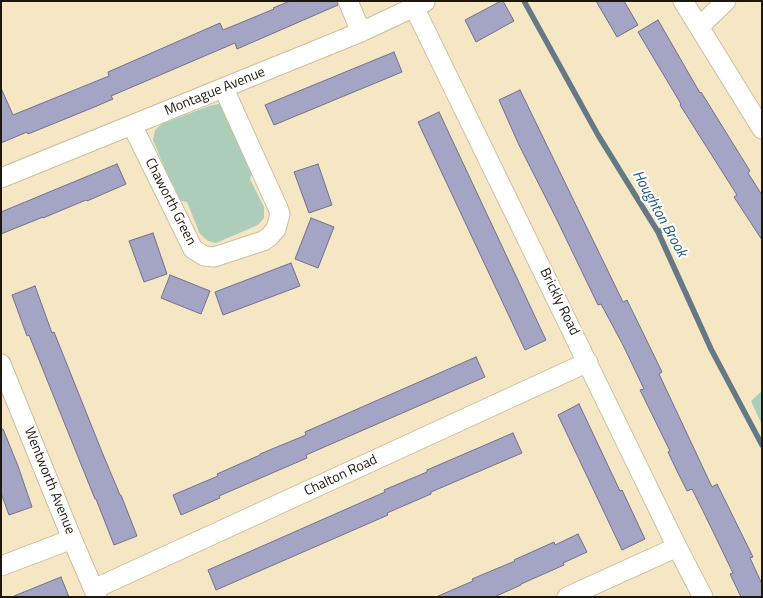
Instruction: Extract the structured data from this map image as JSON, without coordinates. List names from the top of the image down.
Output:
{
  "streets": {
    "street": [
      "Montague Avenue",
      "Chaworth Green",
      "Brickly Road",
      "Chalton Road",
      "Wentworth Avenue"
    ]
  },
  "crossings": [
    ["Montague Avenue", "Chaworth Green"],
    ["Montague Avenue", "Brickly Road"],
    ["Brickly Road", "Chalton Road"],
    ["Chalton Road", "Wentworth Avenue"]
  ],
  "water": ["Houghton Brook"]
}
